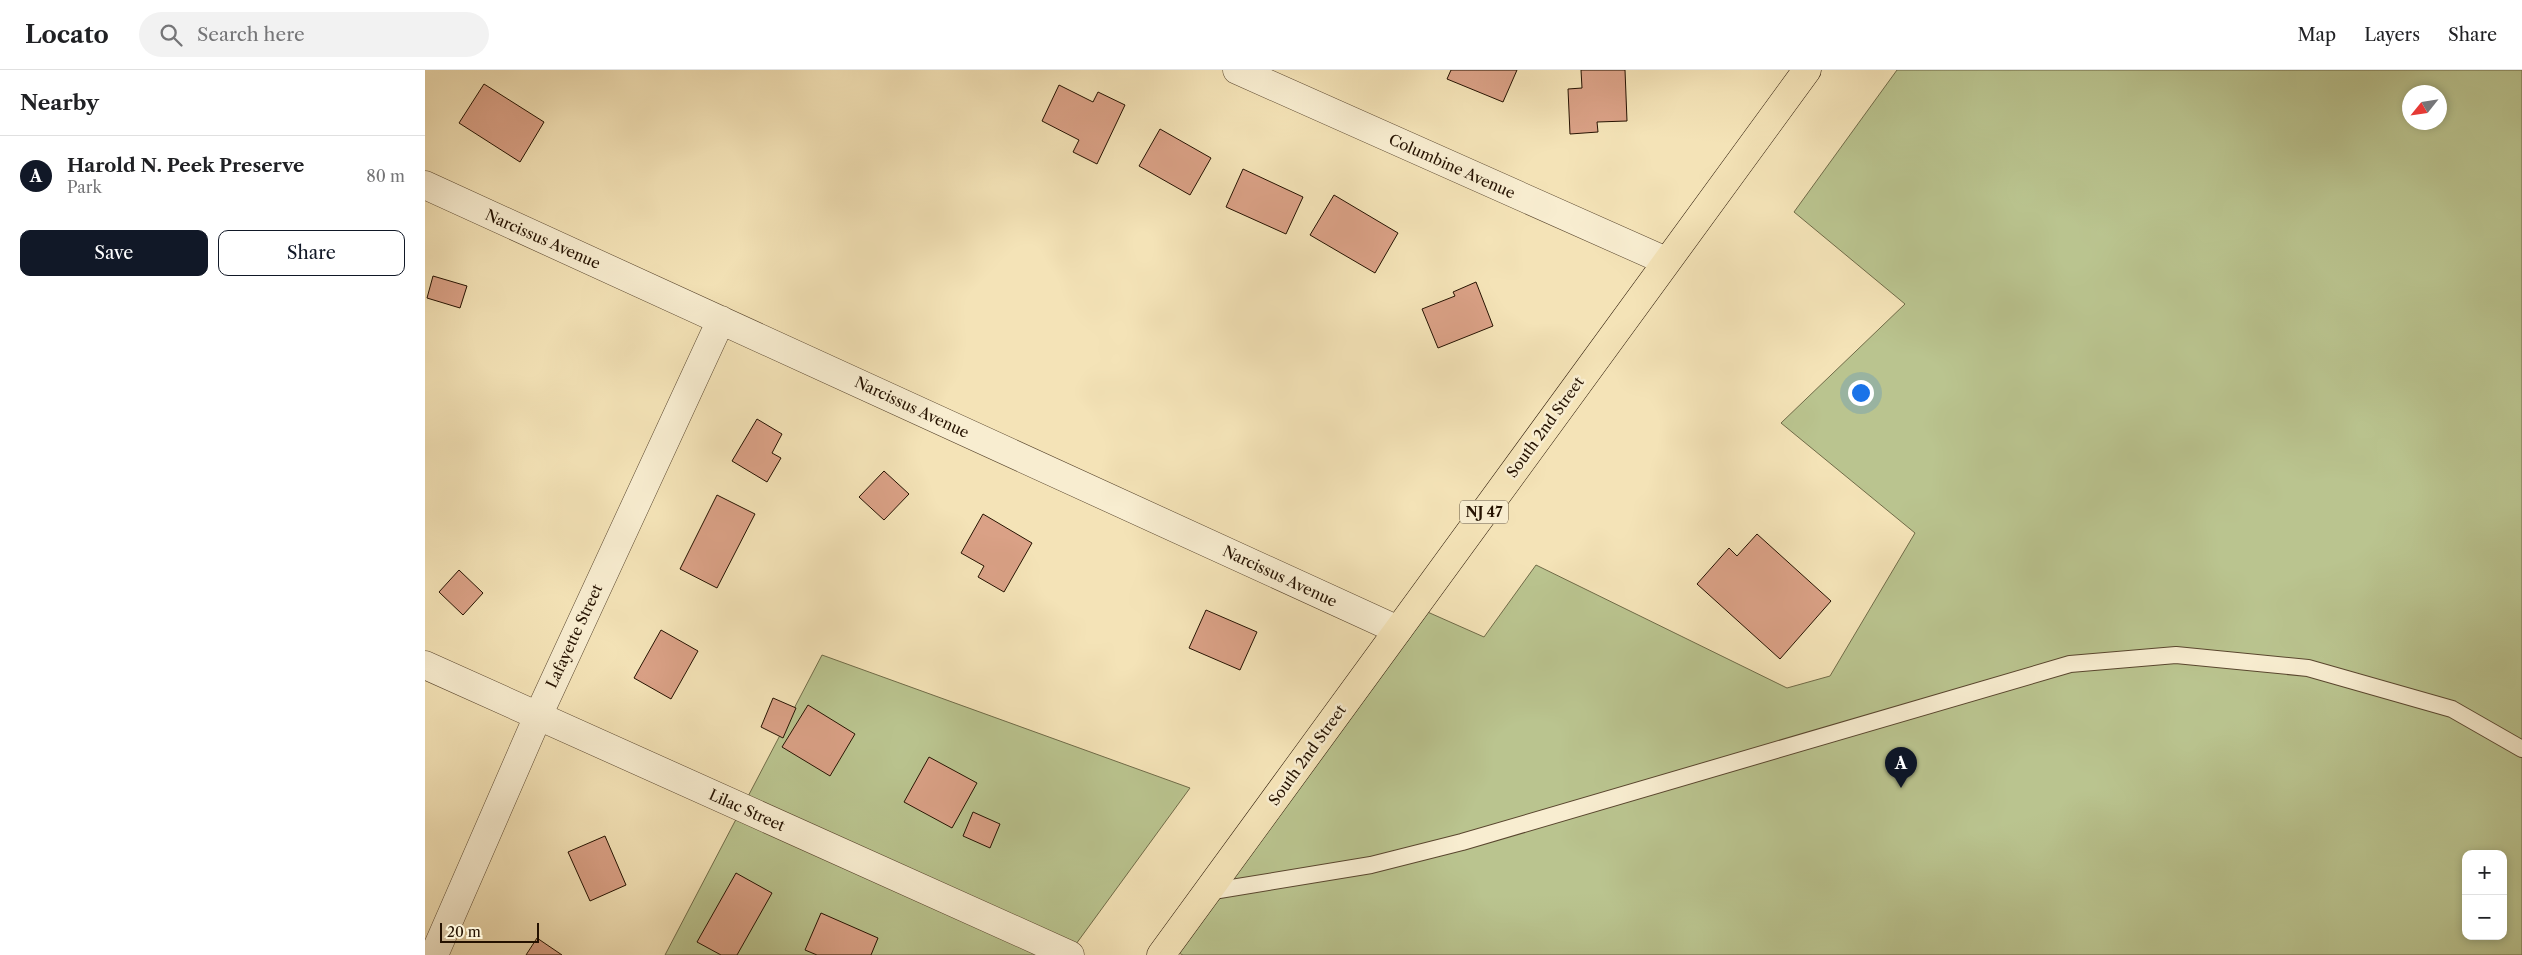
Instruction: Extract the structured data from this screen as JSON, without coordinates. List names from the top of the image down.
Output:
{
  "streets": {
    "main road": ["South 2nd Street", "NJ 47"],
    "street": [
      "Columbine Avenue",
      "Narcissus Avenue",
      "Lafayette Street",
      "Lilac Street"
    ]
  },
  "crossings": [
    ["Columbine Avenue", "South 2nd Street"],
    ["Narcissus Avenue", "South 2nd Street"],
    ["Narcissus Avenue", "Lafayette Street"],
    ["Lafayette Street", "Lilac Street"]
  ],
  "scale_bar": "20 m",
  "north": "bottom left",
  "page": {
    "header": "Locato",
    "search": "Search here",
    "nav": ["Map", "Layers", "Share"],
    "heading": "Nearby",
    "list": [
      {
        "mark": "A",
        "name": "Harold N. Peek Preserve",
        "note": "Park",
        "value": "80 m"
      }
    ],
    "buttons": ["Save", "Share"],
    "pins": "A",
    "map_buttons": ["+", "−"],
    "scale": "20 m"
  }
}
